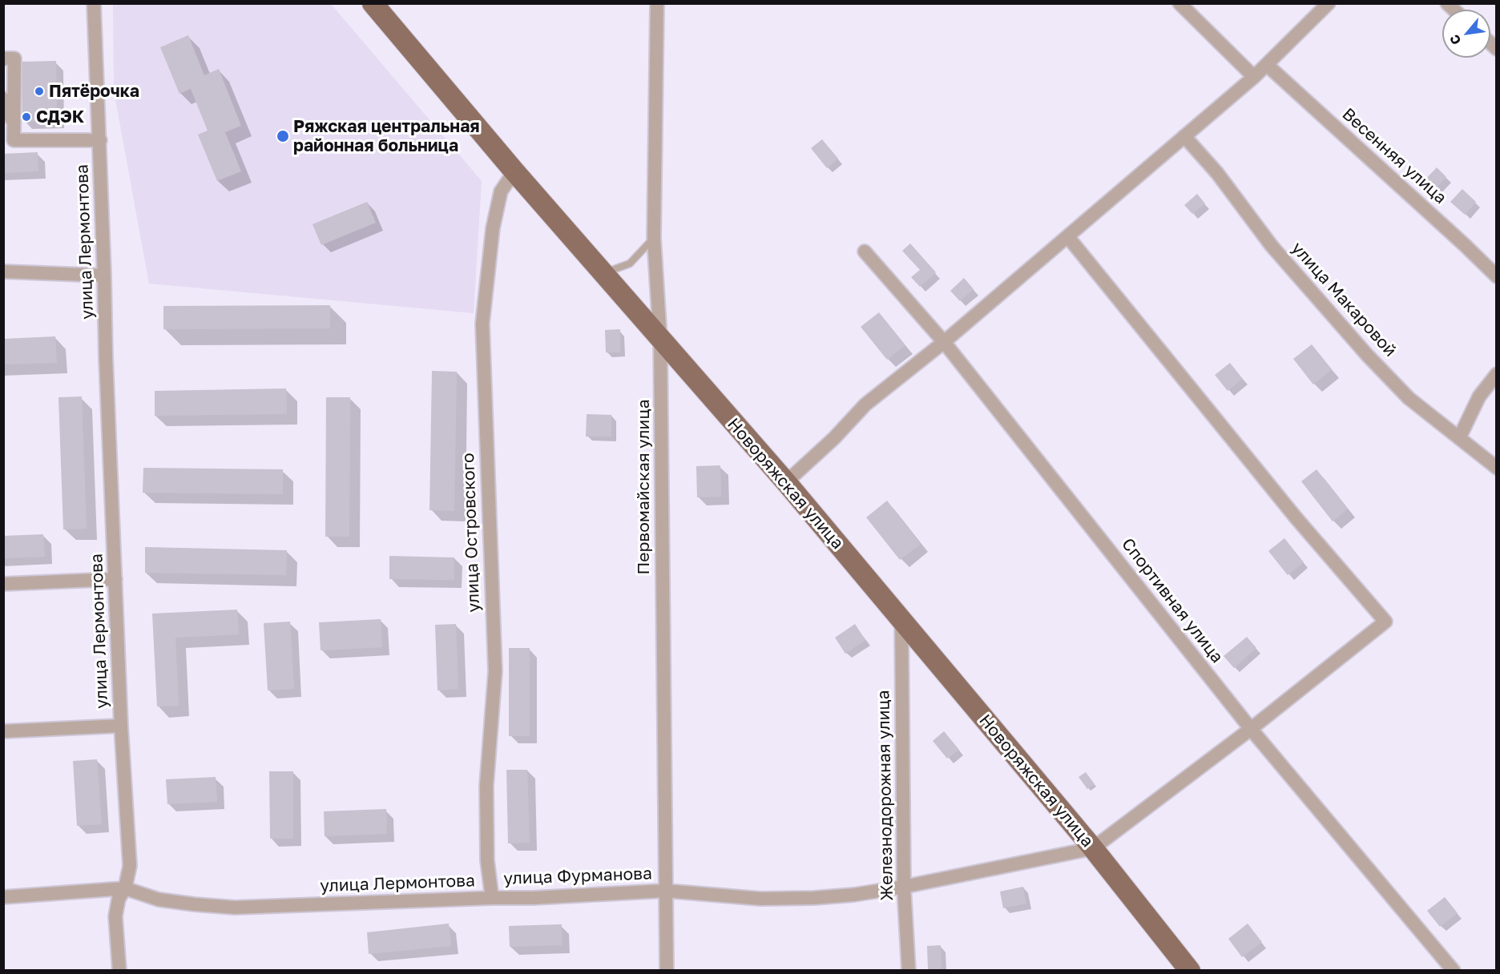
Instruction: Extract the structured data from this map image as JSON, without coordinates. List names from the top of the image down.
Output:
{
  "streets": {
    "main road": ["Новоряжская улица"],
    "street": [
      "Весенняя улица",
      "улица Лермонтова",
      "улица Макаровой",
      "Первомайская улица",
      "улица Островского",
      "Спортивная улица",
      "Железнодорожная улица",
      "улица Фурманова"
    ]
  },
  "crossings": [
    ["улица Лермонтова", "улица Островского"],
    ["улица Лермонтова", "улица Фурманова"],
    ["Новоряжская улица", "Первомайская улица"],
    ["Новоряжская улица", "улица Островского"],
    ["Новоряжская улица", "Железнодорожная улица"],
    ["Новоряжская улица", "улица Фурманова"],
    ["Первомайская улица", "улица Фурманова"],
    ["улица Островского", "улица Фурманова"],
    ["Железнодорожная улица", "улица Фурманова"]
  ],
  "places": ["Пятёрочка", "СДЭК", "Ряжская центральная районная больница"],
  "north": "bottom left"
}
